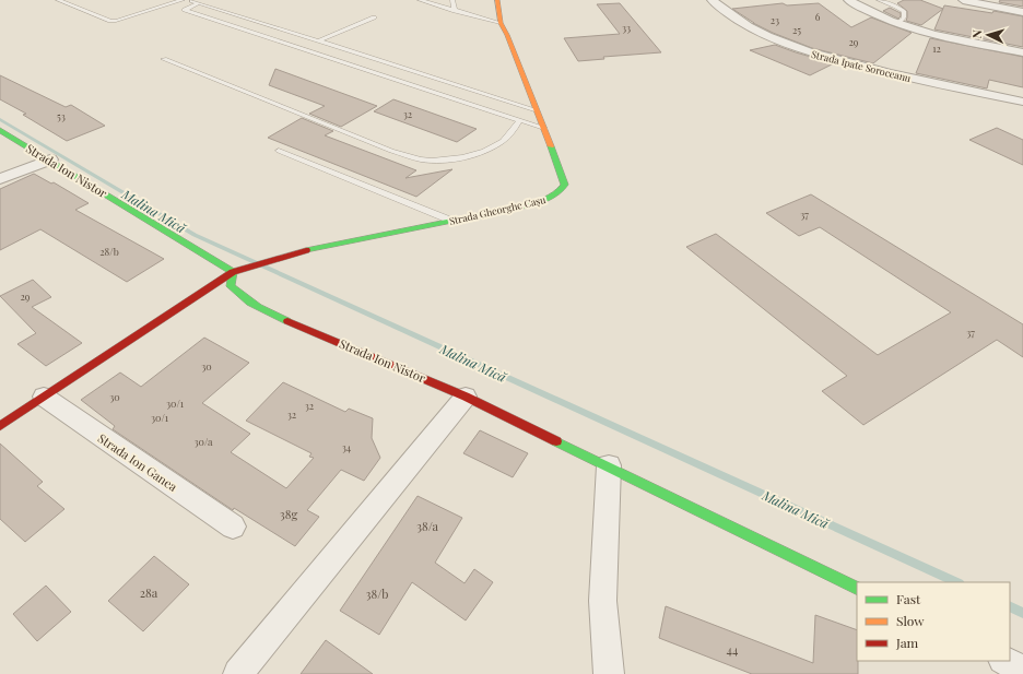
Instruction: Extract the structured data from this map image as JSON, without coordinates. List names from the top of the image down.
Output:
{
  "streets": {
    "street": [
      "Strada Ipate Soroceanu",
      "Strada Ion Nistor",
      "Strada Gheorghe Cașu",
      "Strada Ion Ganea"
    ]
  },
  "crossings": [
    ["Strada Ion Nistor", "Strada Gheorghe Cașu"]
  ],
  "water": ["Malina Mică"],
  "house_numbers": [
    "6",
    "23",
    "33",
    "25",
    "29",
    "12",
    "32",
    "53",
    "37",
    "28/b",
    "29",
    "37",
    "30",
    "30",
    "30/1",
    "32",
    "32",
    "30/1",
    "30/a",
    "34",
    "38g",
    "38/a",
    "28a",
    "38/b",
    "44"
  ],
  "legend": ["Fast", "Slow", "Jam"],
  "north": "left"
}
